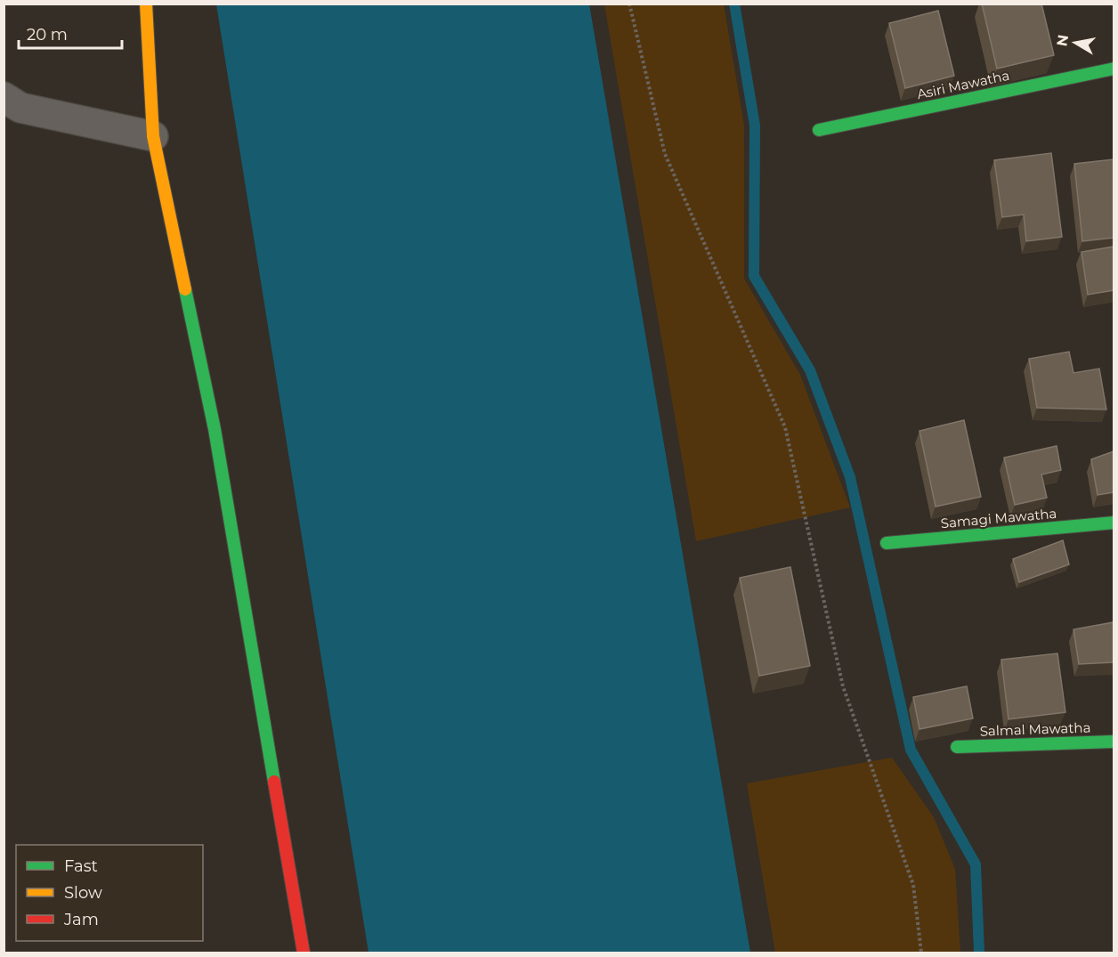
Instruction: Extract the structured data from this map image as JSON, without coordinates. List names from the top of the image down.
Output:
{
  "streets": {
    "street": ["Asiri Mawatha", "Samagi Mawatha", "Salmal Mawatha"]
  },
  "legend": ["Fast", "Slow", "Jam"],
  "scale_bar": "20 m",
  "north": "left"
}
